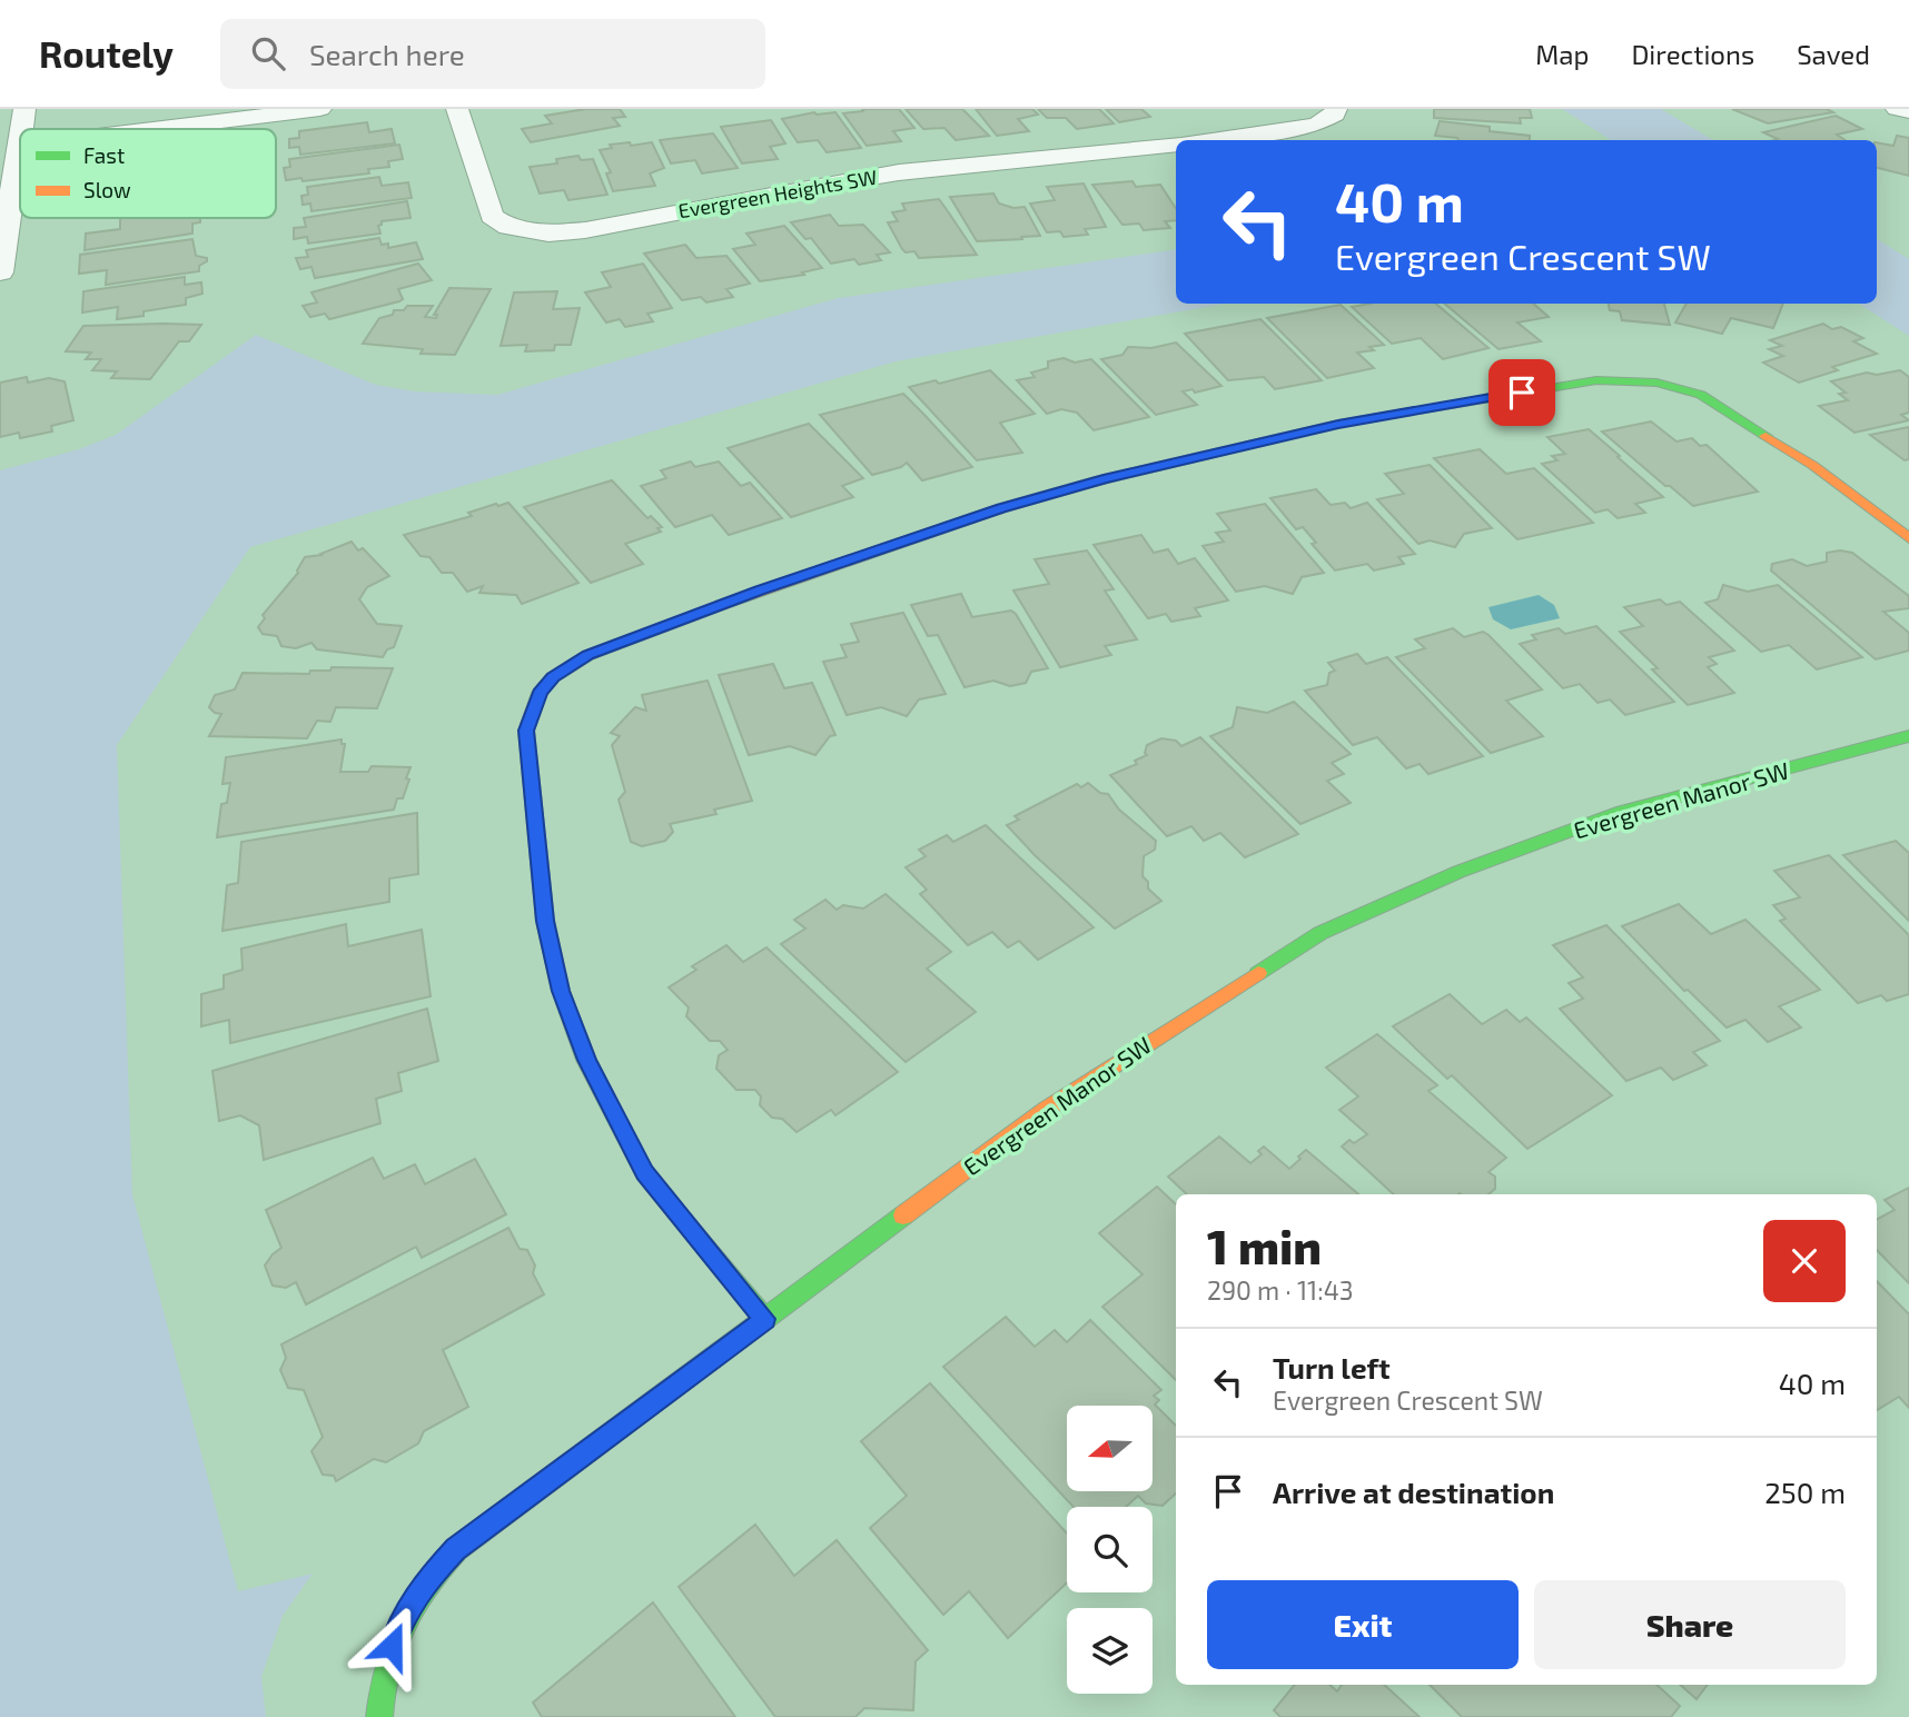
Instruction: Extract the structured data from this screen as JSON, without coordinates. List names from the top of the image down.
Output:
{
  "streets": {
    "street": ["Evergreen Heights SW", "Evergreen Manor SW"]
  },
  "legend": ["Fast", "Slow"],
  "north": "left",
  "page": {
    "header": "Routely",
    "search": "Search here",
    "nav": ["Map", "Directions", "Saved"],
    "turn": ["40 m", "Evergreen Crescent SW"],
    "heading": ["1 min", "290 m · 11:43"],
    "list": [
      {
        "name": "Turn left",
        "note": "Evergreen Crescent SW",
        "value": "40 m"
      },
      {
        "name": "Arrive at destination",
        "value": "250 m"
      }
    ],
    "buttons": ["Exit", "Share"]
  }
}
